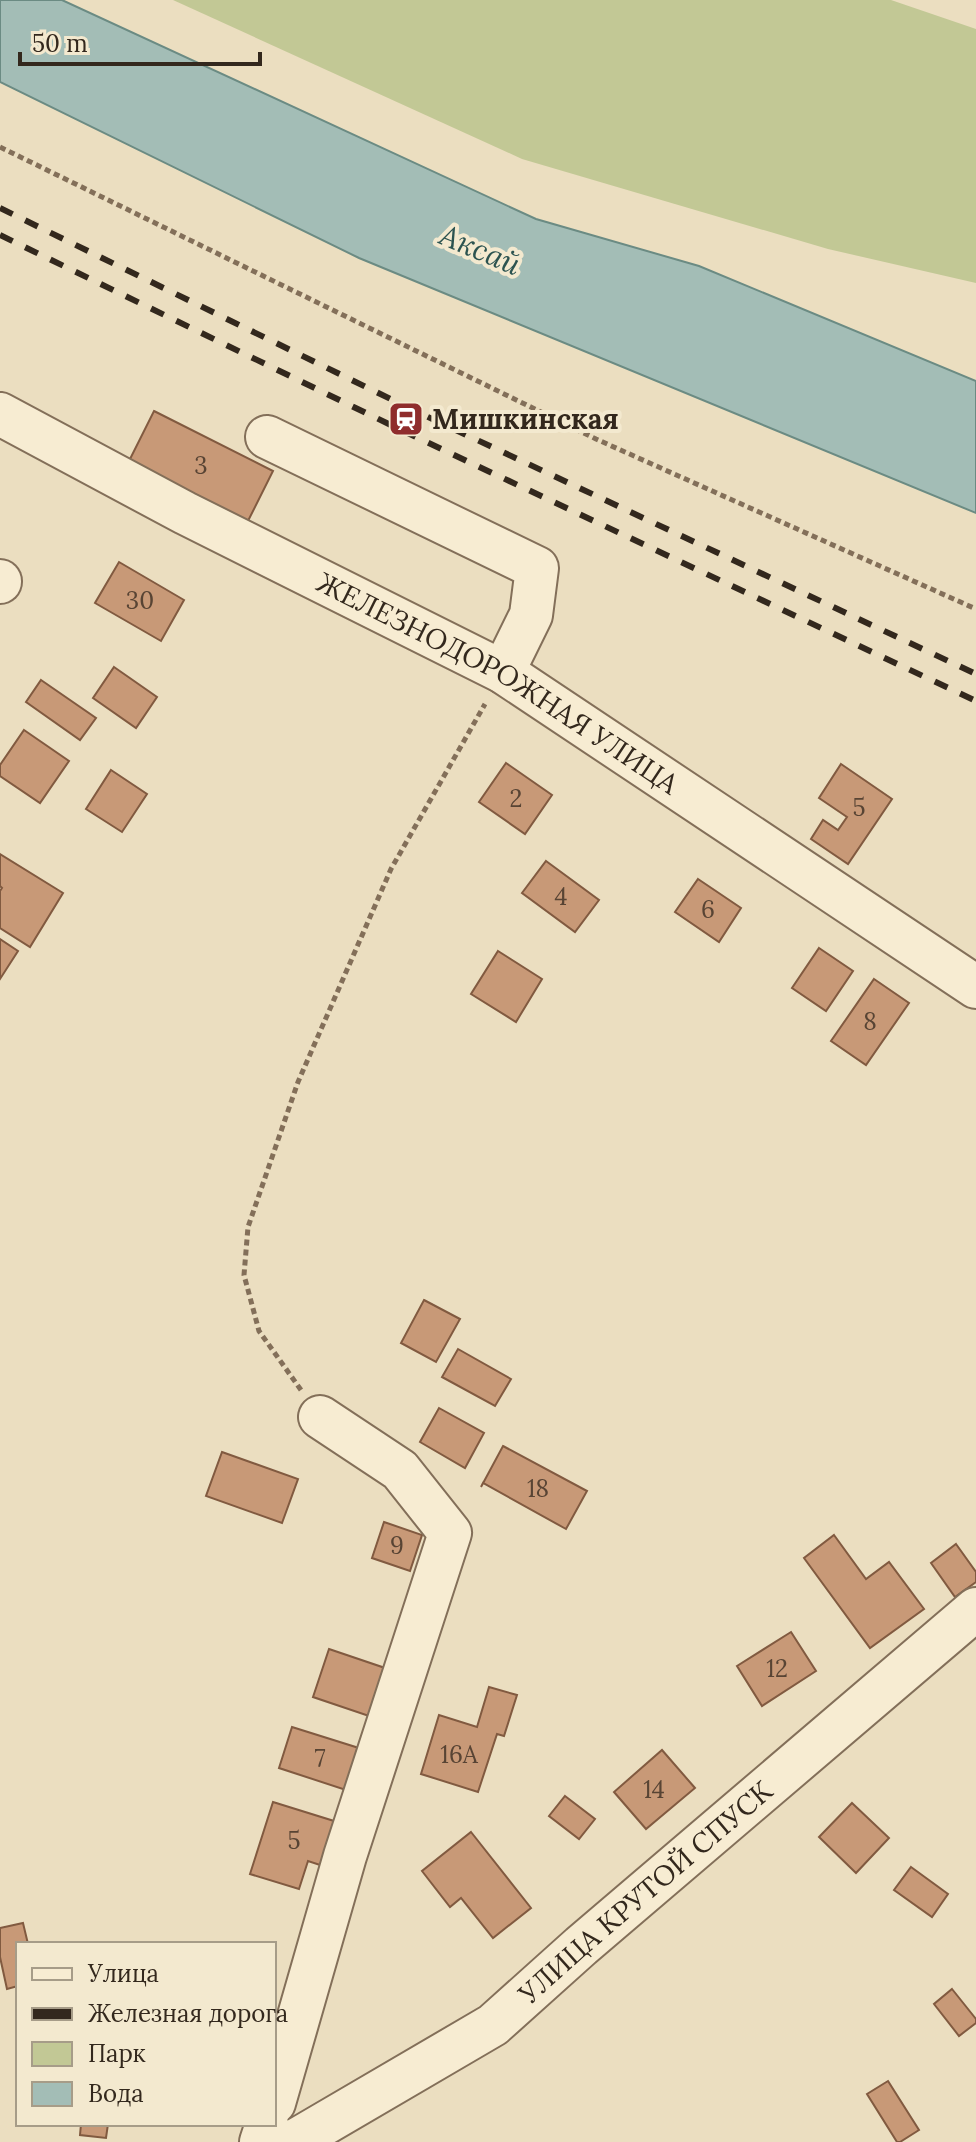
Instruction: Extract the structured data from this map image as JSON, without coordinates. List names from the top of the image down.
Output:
{
  "streets": {
    "street": ["ЖЕЛЕЗНОДОРОЖНАЯ УЛИЦА", "УЛИЦА КРУТОЙ СПУСК"]
  },
  "water": ["Аксай"],
  "places": {
    "station": ["Мишкинская"]
  },
  "house_numbers": [
    "3",
    "30",
    "2",
    "5",
    "4",
    "6",
    "8",
    "18",
    "9",
    "12",
    "16А",
    "7",
    "14",
    "5"
  ],
  "legend": [
    "Улица",
    "Железная дорога",
    "Парк",
    "Вода"
  ],
  "scale_bar": "50 m"
}
